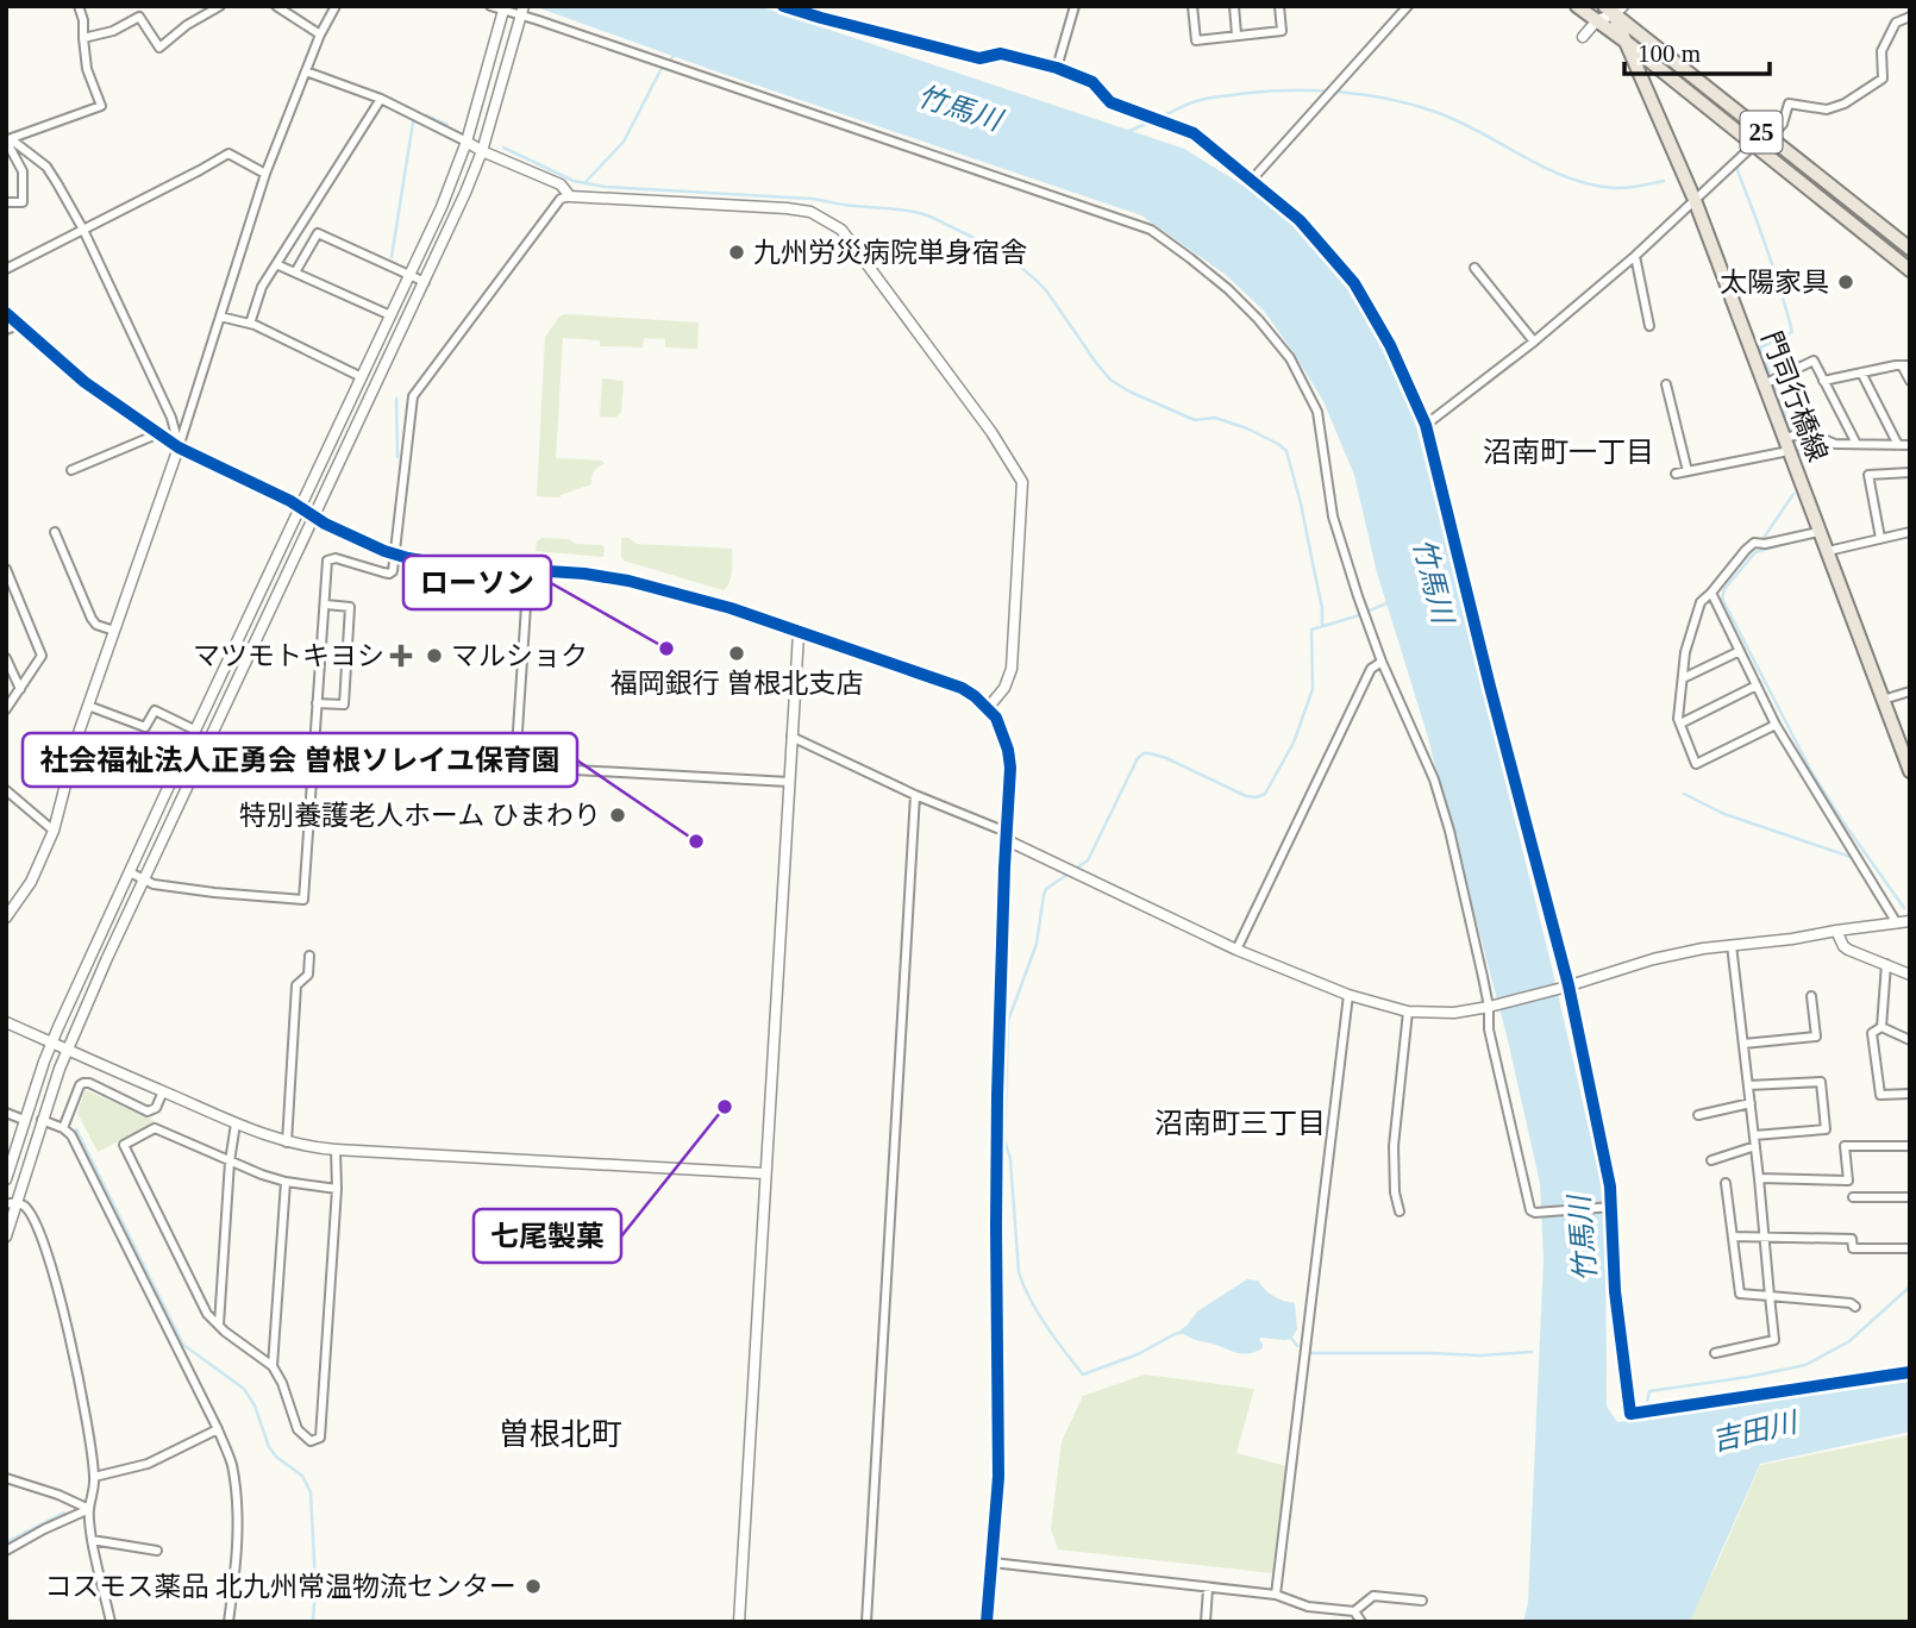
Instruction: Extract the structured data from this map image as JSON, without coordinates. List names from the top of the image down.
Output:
{
  "streets": {
    "main road": ["25", "門司行橋線"]
  },
  "crossings": [
    ["25", "門司行橋線"]
  ],
  "districts": ["沼南町一丁目", "沼南町三丁目", "曽根北町"],
  "water": ["竹馬川", "吉田川"],
  "places": {
    "other": [
      "九州労災病院単身宿舎",
      "太陽家具",
      "ローソン",
      "福岡銀行 曽根北支店",
      "マルショク",
      "特別養護老人ホーム ひまわり",
      "社会福祉法人正勇会 曽根ソレイユ保育園",
      "七尾製菓",
      "コスモス薬品 北九州常温物流センター"
    ],
    "health": ["マツモトキヨシ"]
  },
  "scale_bar": "100 m"
}
